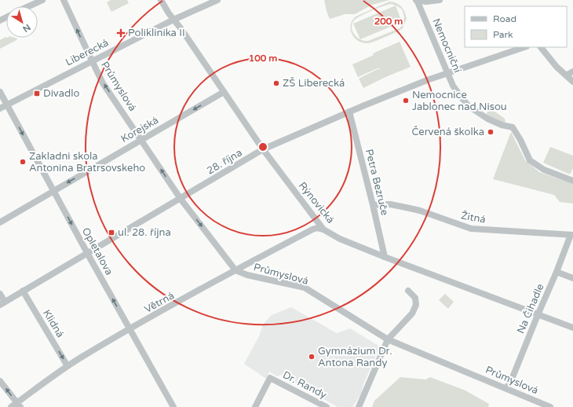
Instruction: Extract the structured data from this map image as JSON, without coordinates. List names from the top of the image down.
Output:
{
  "streets": {
    "street": [
      "Nemocniční",
      "Liberecká",
      "Průmyslová",
      "Korejská",
      "28. října",
      "Petra Bezruče",
      "Rýnovická",
      "Žitná",
      "Opletalova",
      "Větrná",
      "Na Čihadle",
      "Klidná",
      "Dr. Randy"
    ]
  },
  "crossings": [
    ["Nemocniční", "28. října"],
    ["Liberecká", "Průmyslová"],
    ["Liberecká", "Rýnovická"],
    ["Liberecká", "Opletalova"],
    ["Průmyslová", "Korejská"],
    ["Průmyslová", "28. října"],
    ["Průmyslová", "Větrná"],
    ["Průmyslová", "Na Čihadle"],
    ["Korejská", "Rýnovická"],
    ["Korejská", "Opletalova"],
    ["28. října", "Petra Bezruče"],
    ["28. října", "Rýnovická"],
    ["28. října", "Opletalova"],
    ["28. října", "Klidná"],
    ["Petra Bezruče", "Rýnovická"],
    ["Petra Bezruče", "Žitná"],
    ["Rýnovická", "Větrná"],
    ["Rýnovická", "Na Čihadle"],
    ["Žitná", "Na Čihadle"],
    ["Opletalova", "Větrná"],
    ["Větrná", "Klidná"]
  ],
  "one_way": ["Korejská", "Klidná"],
  "places": {
    "health": ["Poliklinika II"],
    "other": [
      "ZŠ Liberecká",
      "Nemocnice Jablonec nad Nisou",
      "Červená školka",
      "Zakladni skola Antonina Bratrsovskeho",
      "Gymnázium Dr. Antona Randy"
    ],
    "transit": ["Divadlo", "ul. 28. října"]
  },
  "legend": ["Road", "Park"],
  "north": "bottom right",
  "rings": ["200 m", "100 m"]
}
